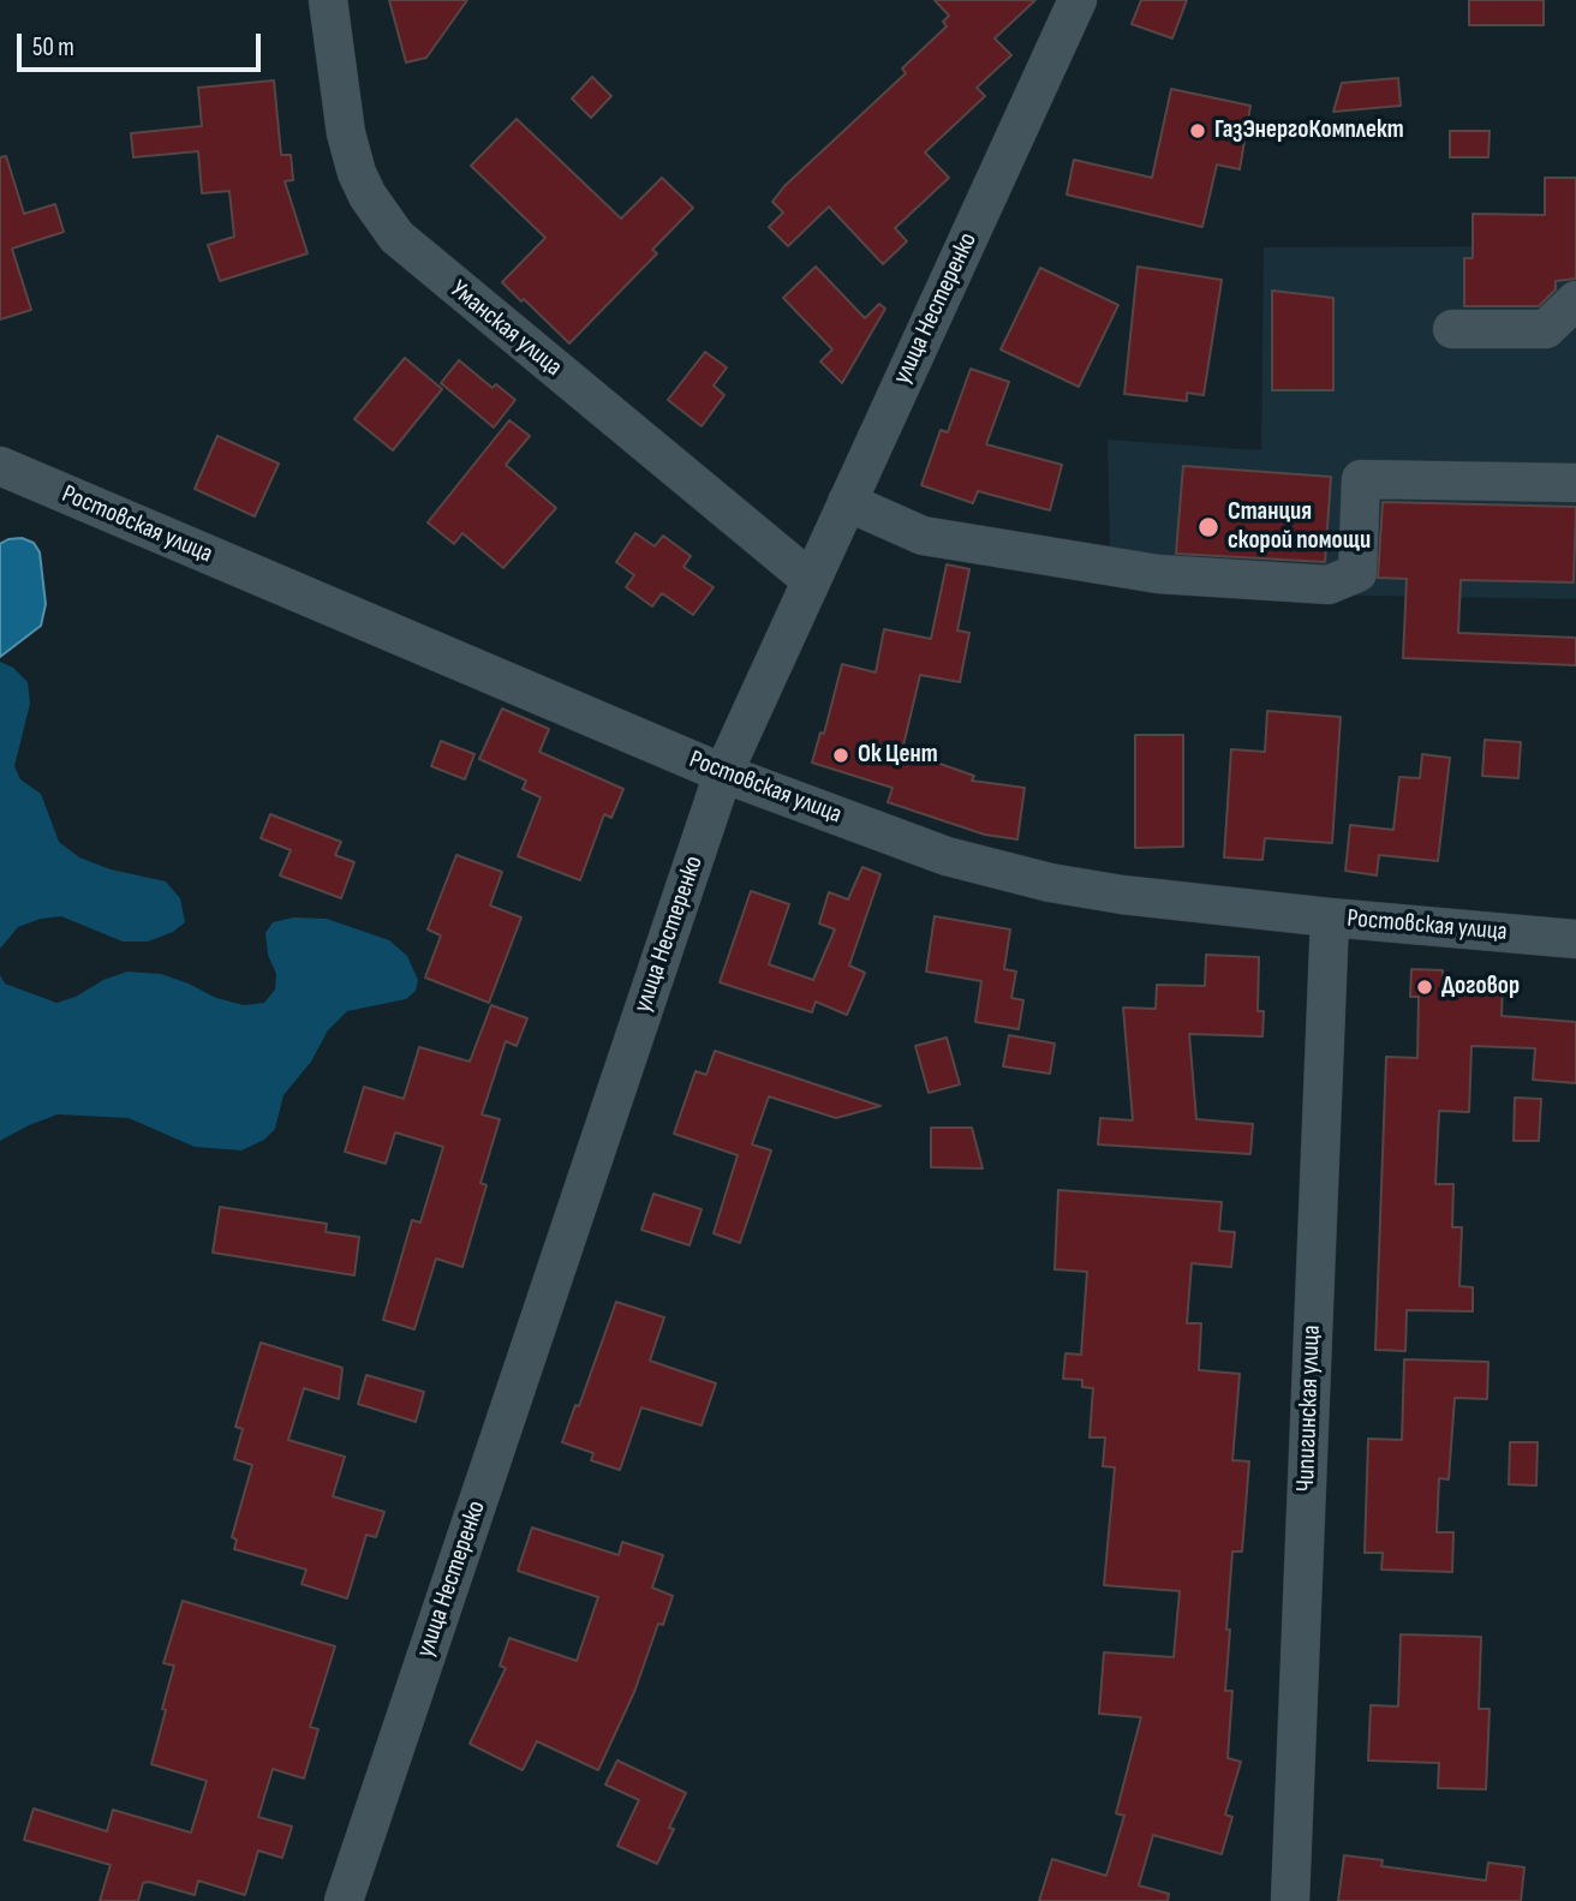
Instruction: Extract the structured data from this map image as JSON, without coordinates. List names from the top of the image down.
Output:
{
  "streets": {
    "street": [
      "улица Нестеренко",
      "Уманская улица",
      "Ростовская улица",
      "Чипигинская улица"
    ]
  },
  "crossings": [
    ["улица Нестеренко", "Уманская улица"],
    ["улица Нестеренко", "Ростовская улица"],
    ["Ростовская улица", "Чипигинская улица"]
  ],
  "places": [
    "ГазЭнергоКомплект",
    "Станция скорой помощи",
    "Ок Цент",
    "Договор"
  ],
  "scale_bar": "50 m"
}
